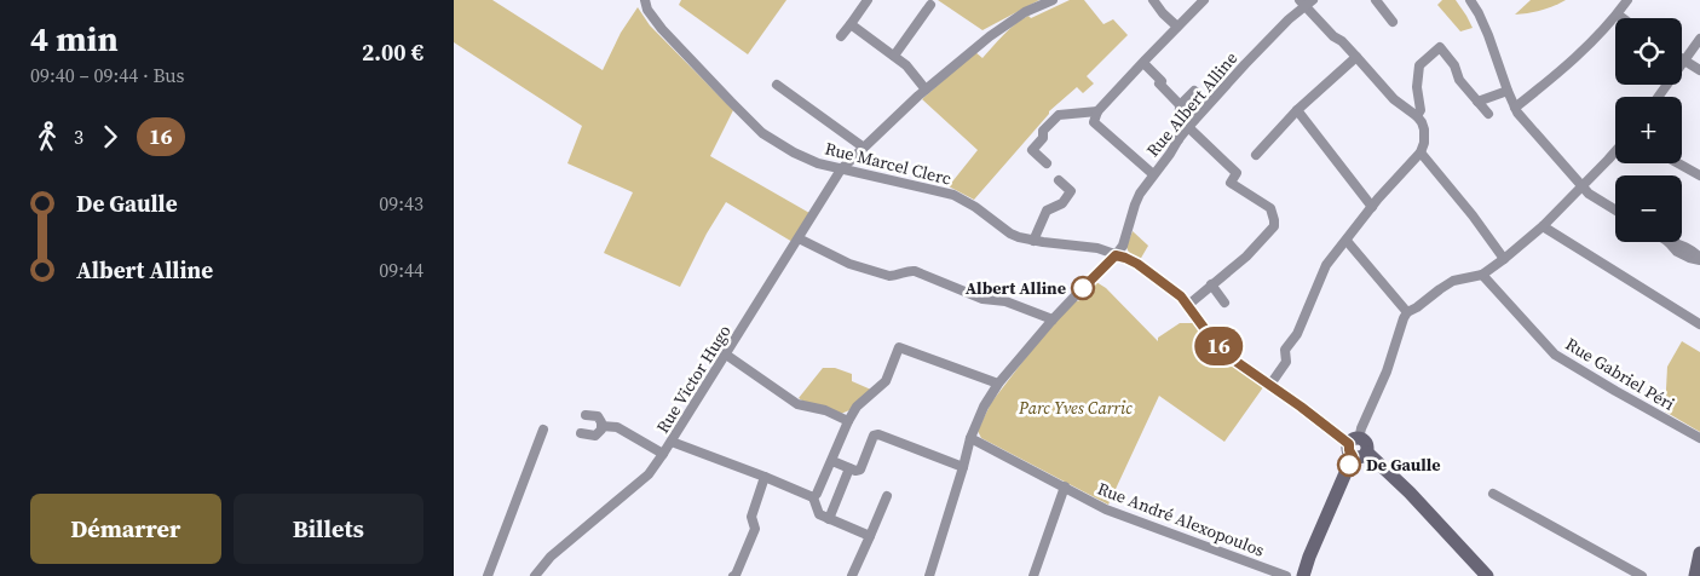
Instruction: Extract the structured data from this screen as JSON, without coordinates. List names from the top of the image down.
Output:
{
  "streets": {
    "street": [
      "Rue Albert Alline",
      "Rue Marcel Clerc",
      "Rue Gabriel Péri",
      "Rue Victor Hugo",
      "Rue André Alexopoulos"
    ]
  },
  "crossings": [
    ["Rue Albert Alline", "Rue Marcel Clerc"],
    ["Rue Albert Alline", "Rue André Alexopoulos"],
    ["Rue Marcel Clerc", "Rue Victor Hugo"]
  ],
  "parks": ["Parc Yves Carric"],
  "places": ["Albert Alline", "De Gaulle"],
  "lines": ["bus line 16"],
  "page": {
    "heading": ["4 min", "09:40 – 09:44 · Bus", "2.00 €"],
    "on_map": "16",
    "map_buttons": ["+", "−"],
    "legs": ["3", "16"],
    "list": [
      {
        "name": "De Gaulle",
        "value": "09:43"
      },
      {
        "name": "Albert Alline",
        "value": "09:44"
      }
    ],
    "buttons": ["Démarrer", "Billets"]
  }
}
